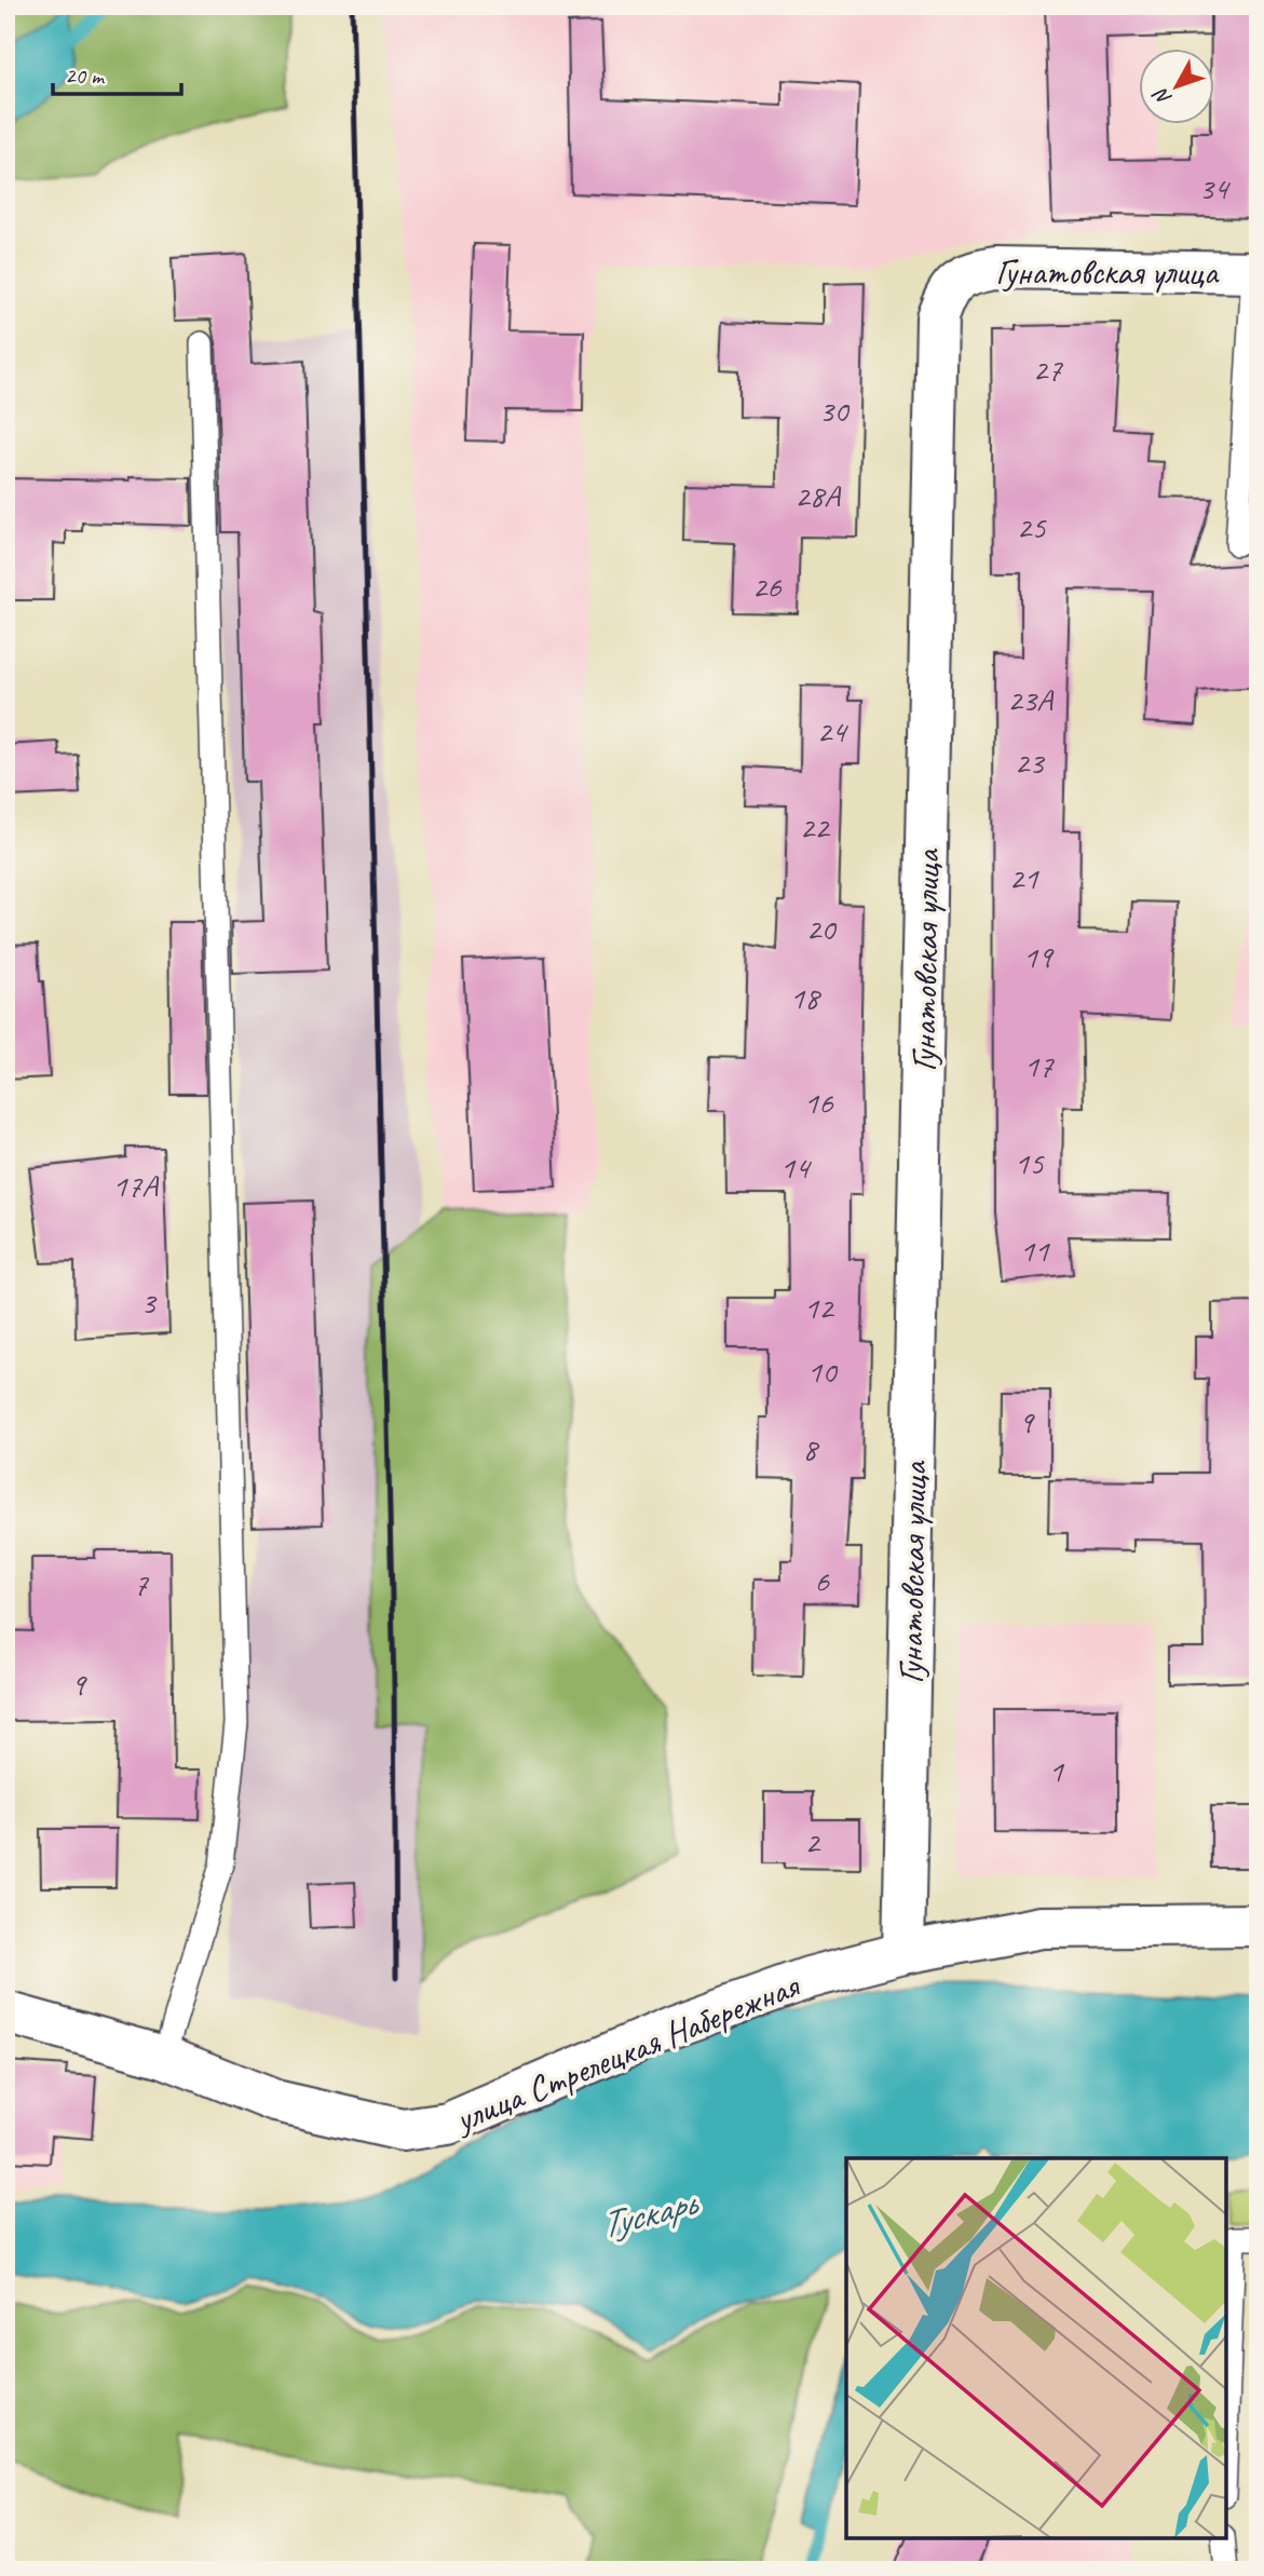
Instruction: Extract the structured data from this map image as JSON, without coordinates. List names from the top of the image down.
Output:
{
  "streets": {
    "street": ["Гунатовская улица", "улица Стрелецкая Набережная"]
  },
  "crossings": [
    ["Гунатовская улица", "улица Стрелецкая Набережная"]
  ],
  "water": ["Тускарь"],
  "house_numbers": [
    "34",
    "27",
    "30",
    "28А",
    "25",
    "26",
    "23А",
    "24",
    "23",
    "22",
    "21",
    "20",
    "19",
    "18",
    "17",
    "16",
    "15",
    "14",
    "17А",
    "11",
    "3",
    "12",
    "10",
    "9",
    "8",
    "6",
    "7",
    "9",
    "1",
    "2"
  ],
  "scale_bar": "20 m",
  "north": "bottom left"
}
